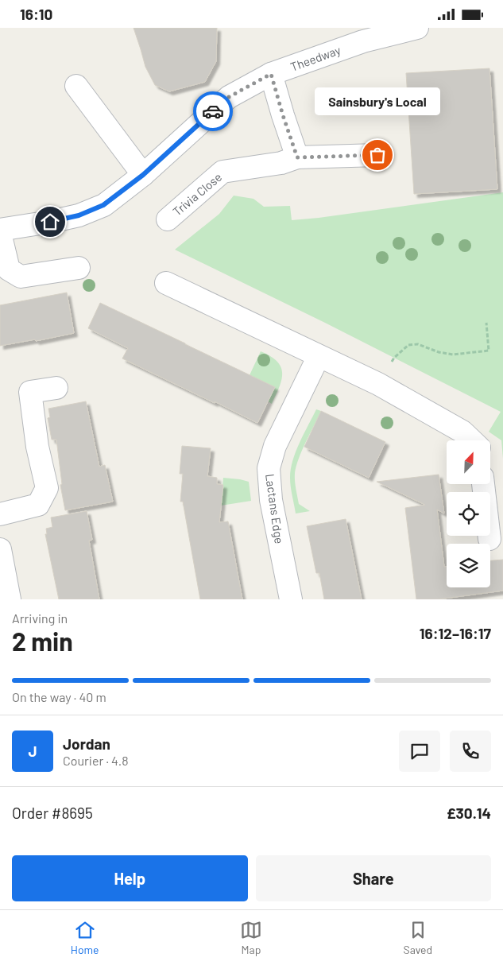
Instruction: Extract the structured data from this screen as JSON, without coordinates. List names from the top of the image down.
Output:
{
  "streets": {
    "street": ["Theedway", "Trivia Close", "Lactans Edge"]
  },
  "places": ["Sainsbury's Local"],
  "north": "top right",
  "page": {
    "status": "16:10",
    "bubble": "Sainsbury's Local",
    "heading": ["2 min", "Arriving in", "16:12–16:17"],
    "panel": [
      "Jordan",
      "Courier · 4.8",
      "Order #8695",
      "£30.14"
    ],
    "bar": "On the way · 40 m",
    "round": "J",
    "buttons": ["Help", "Share"],
    "tabs": ["Home", "Map", "Saved"]
  }
}
